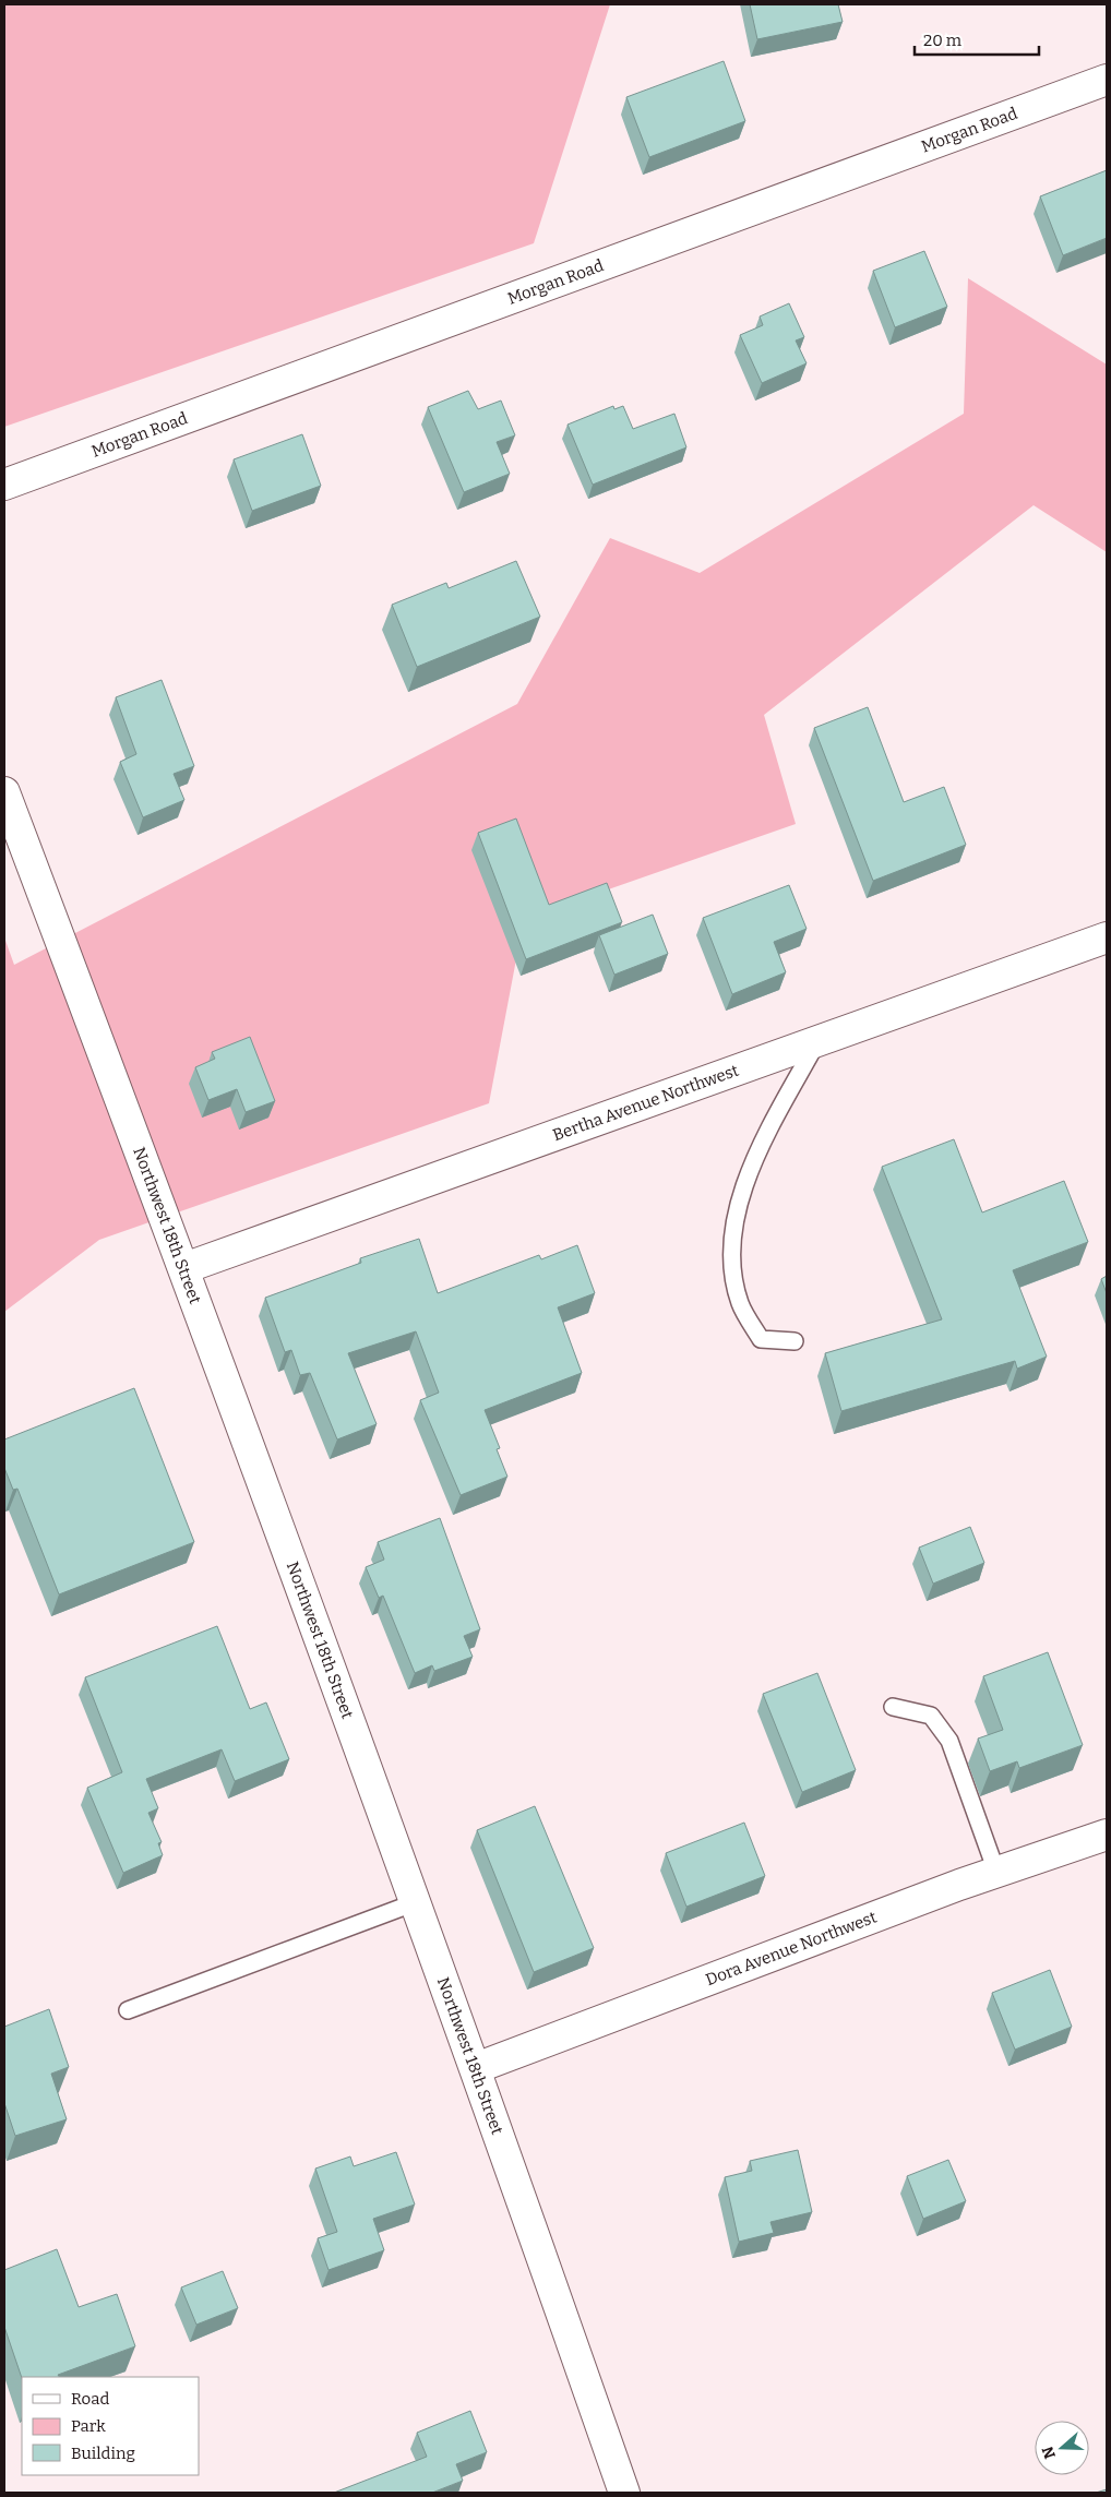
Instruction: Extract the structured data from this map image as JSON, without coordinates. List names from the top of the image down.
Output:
{
  "streets": {
    "street": [
      "Morgan Road",
      "Bertha Avenue Northwest",
      "Northwest 18th Street",
      "Dora Avenue Northwest"
    ]
  },
  "crossings": [
    ["Bertha Avenue Northwest", "Northwest 18th Street"],
    ["Northwest 18th Street", "Dora Avenue Northwest"]
  ],
  "legend": ["Road", "Park", "Building"],
  "scale_bar": "20 m",
  "north": "left"
}
